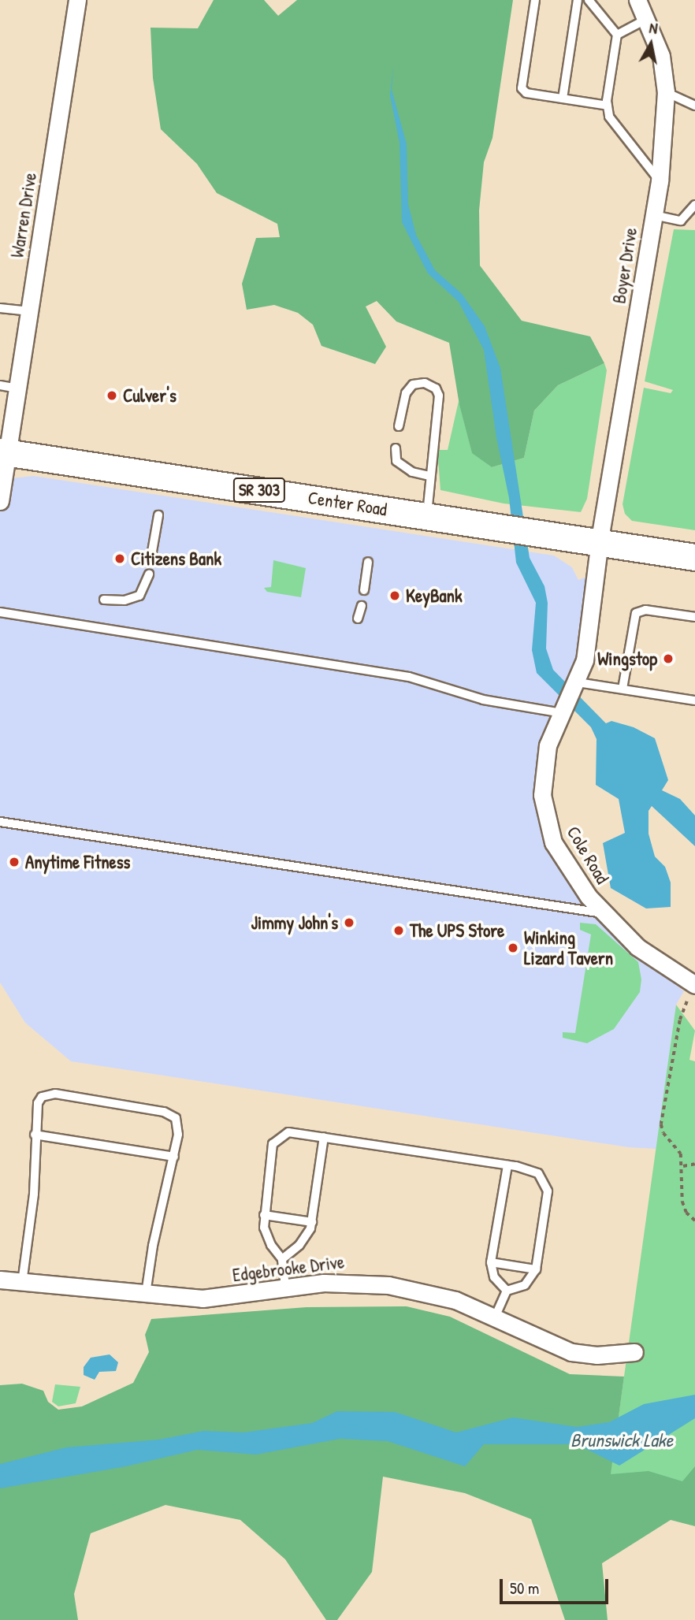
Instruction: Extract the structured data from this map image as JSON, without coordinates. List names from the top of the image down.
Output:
{
  "streets": {
    "main road": ["SR 303", "Center Road"],
    "street": [
      "Warren Drive",
      "Boyer Drive",
      "Cole Road",
      "Edgebrooke Drive"
    ]
  },
  "crossings": [
    ["Warren Drive", "Center Road"],
    ["Boyer Drive", "Center Road"],
    ["Boyer Drive", "Cole Road"],
    ["Center Road", "Cole Road"]
  ],
  "water": ["Brunswick Lake"],
  "places": [
    "Culver's",
    "Citizens Bank",
    "KeyBank",
    "Wingstop",
    "Anytime Fitness",
    "Jimmy John's",
    "The UPS Store",
    "Winking Lizard Tavern"
  ],
  "scale_bar": "50 m",
  "north": "top"
}
